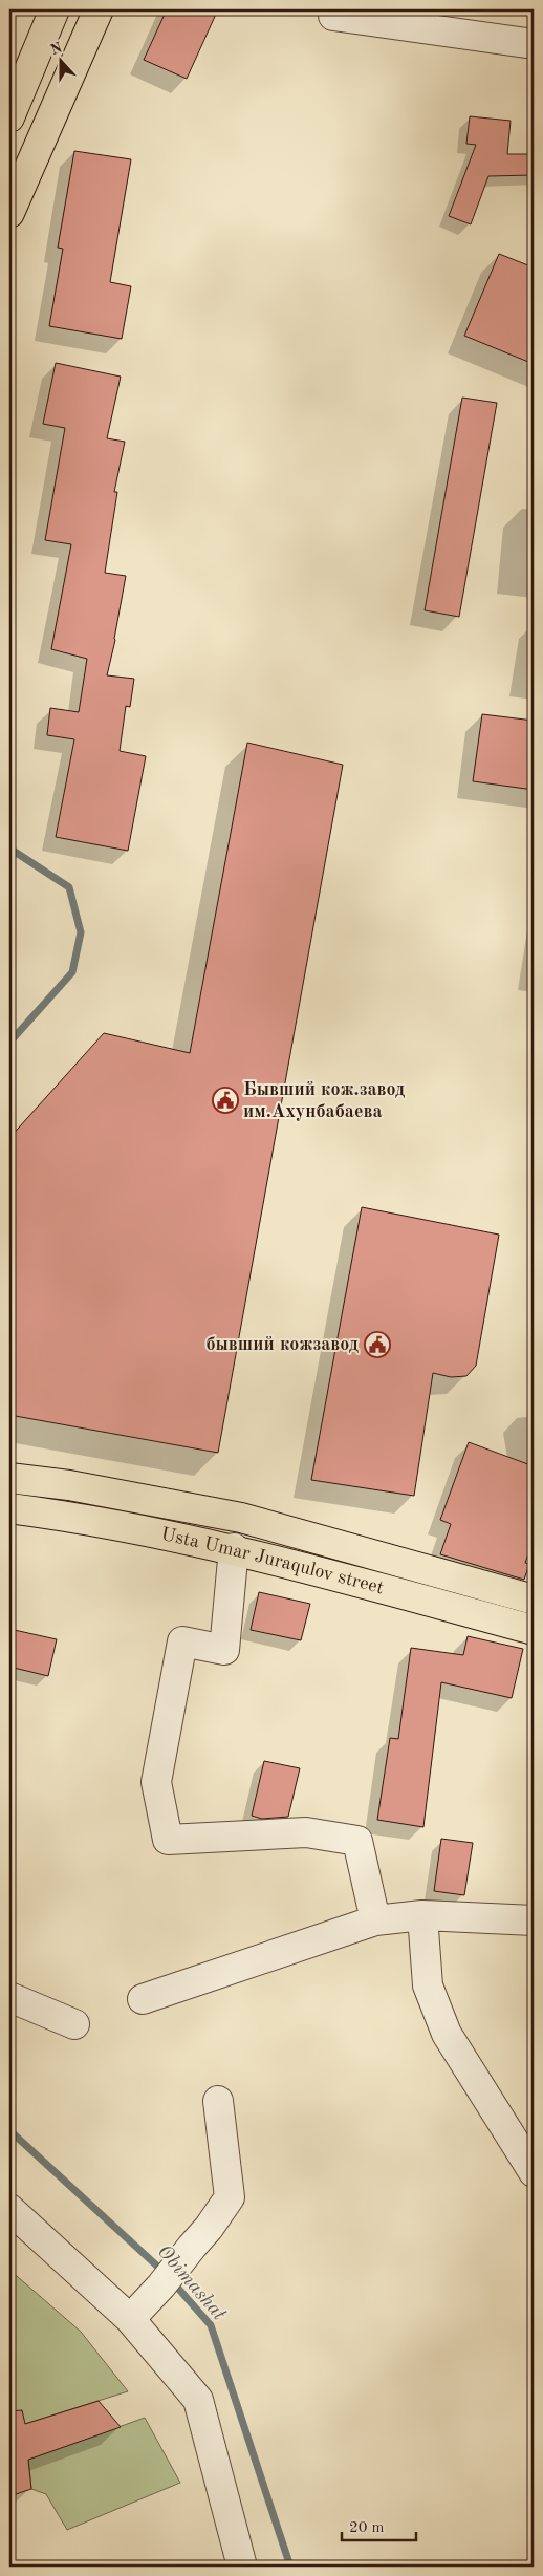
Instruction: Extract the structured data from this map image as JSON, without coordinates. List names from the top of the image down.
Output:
{
  "streets": {
    "main road": ["Usta Umar Juraqulov street"]
  },
  "water": ["Obimashat"],
  "places": {
    "public building": ["Бывший кож.завод им.Ахунбабаева", "бывший кожзавод"]
  },
  "scale_bar": "20 m",
  "north": "top"
}
